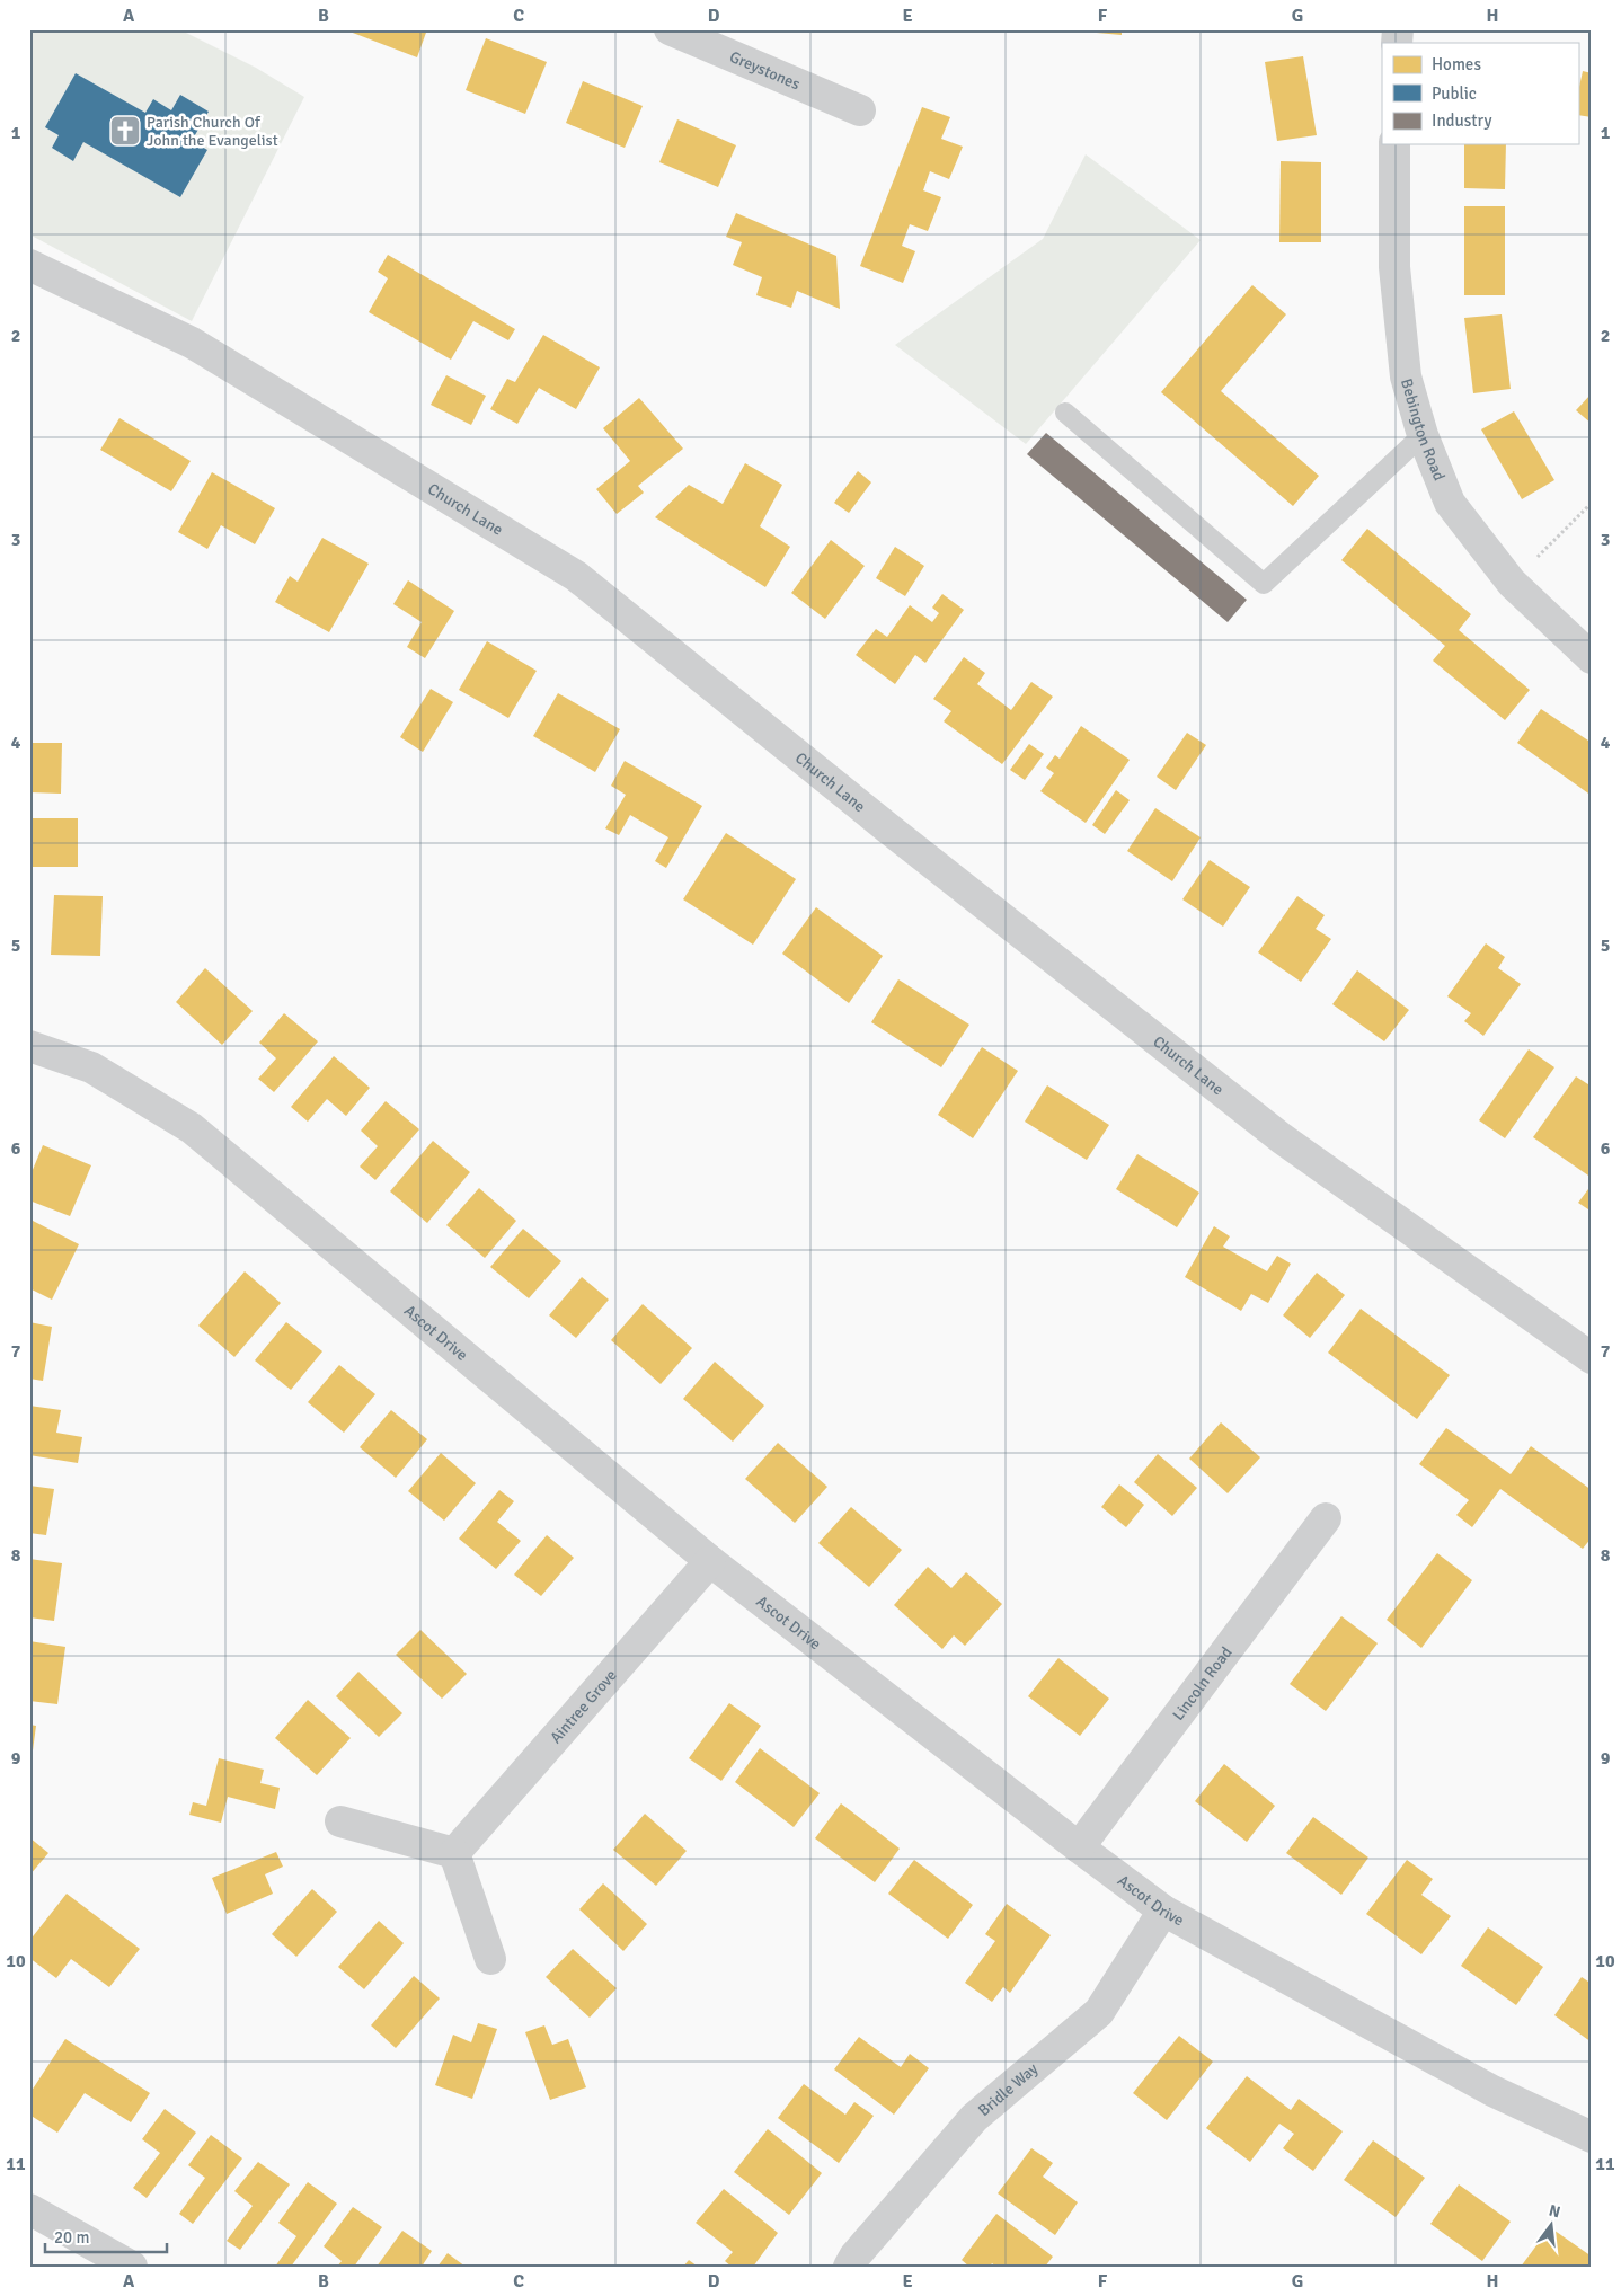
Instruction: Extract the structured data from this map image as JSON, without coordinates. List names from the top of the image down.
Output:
{
  "streets": {
    "street": [
      "Greystones",
      "Bebington Road",
      "Church Lane",
      "Ascot Drive",
      "Lincoln Road",
      "Aintree Grove",
      "Bridle Way"
    ]
  },
  "crossings": [
    ["Ascot Drive", "Lincoln Road"],
    ["Ascot Drive", "Aintree Grove"],
    ["Ascot Drive", "Bridle Way"]
  ],
  "places": {
    "church": ["Parish Church Of John the Evangelist"]
  },
  "legend": ["Homes", "Public", "Industry"],
  "scale_bar": "20 m",
  "north": "top",
  "grid": {
    "columns": [
      "A",
      "B",
      "C",
      "D",
      "E",
      "F",
      "G",
      "H"
    ],
    "rows": [
      "1",
      "2",
      "3",
      "4",
      "5",
      "6",
      "7",
      "8",
      "9",
      "10",
      "11"
    ]
  }
}
